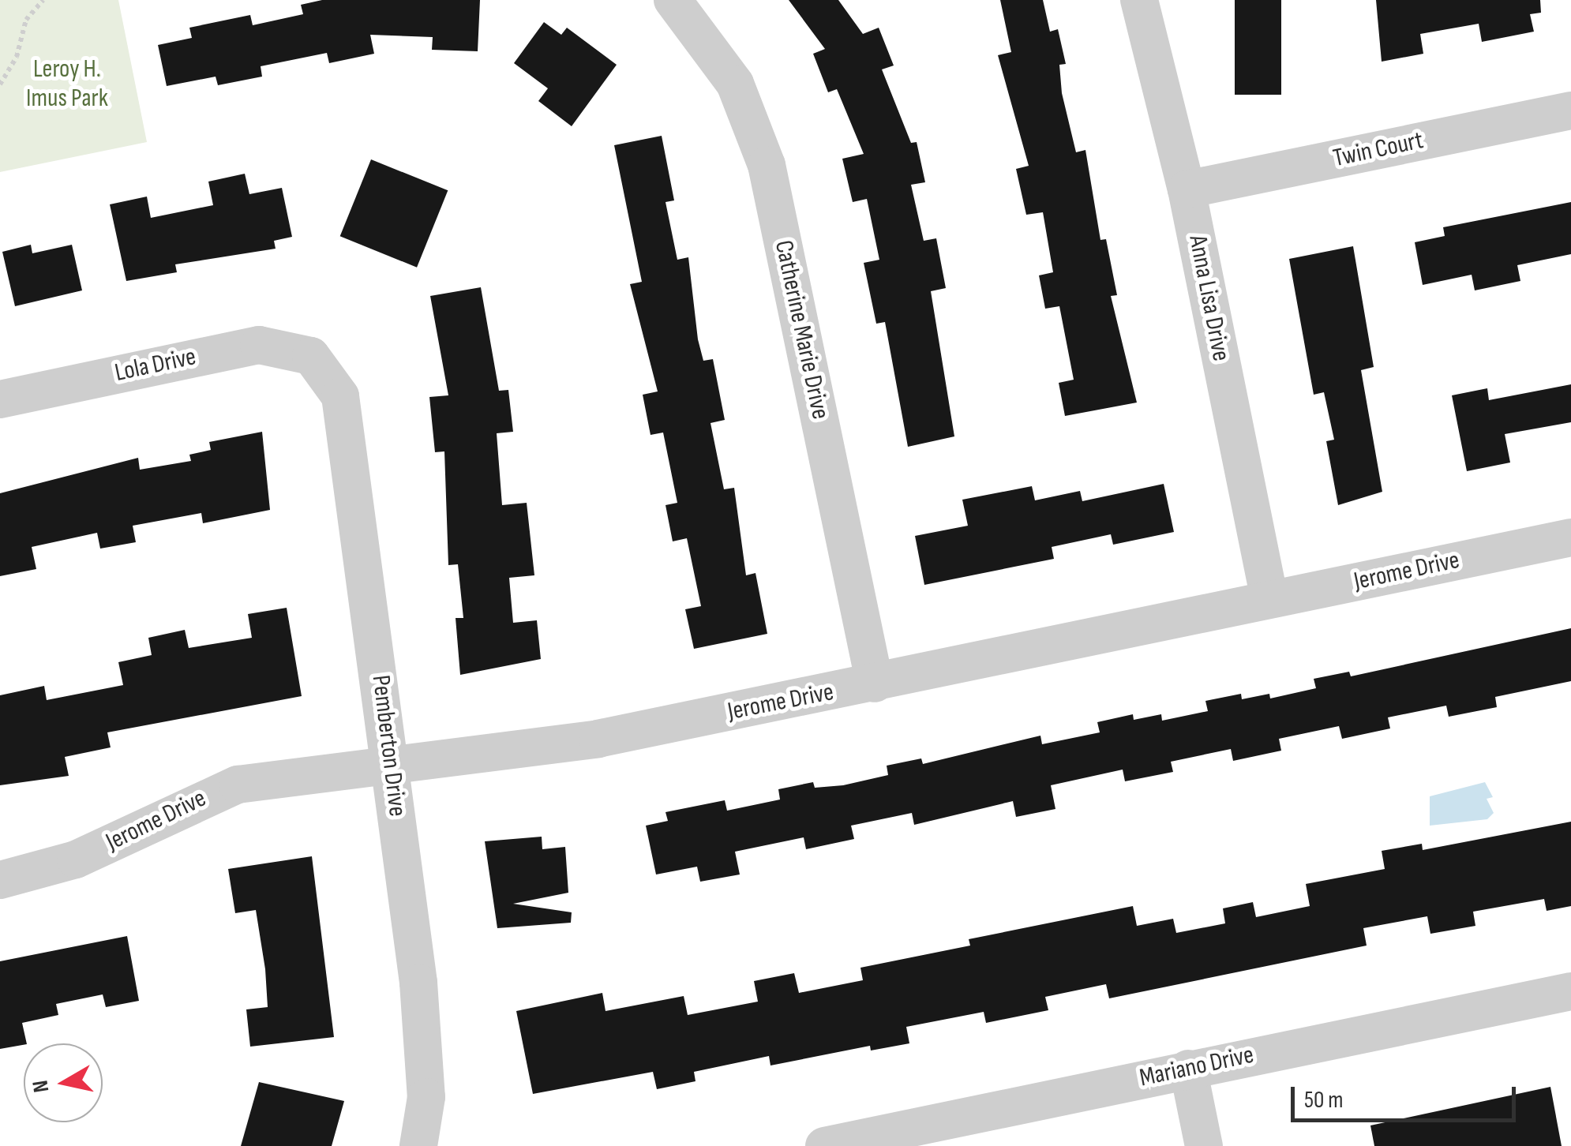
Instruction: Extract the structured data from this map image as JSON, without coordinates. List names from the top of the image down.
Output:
{
  "streets": {
    "street": [
      "Twin Court",
      "Anna Lisa Drive",
      "Catherine Marie Drive",
      "Lola Drive",
      "Jerome Drive",
      "Pemberton Drive",
      "Mariano Drive"
    ]
  },
  "crossings": [
    ["Twin Court", "Anna Lisa Drive"],
    ["Anna Lisa Drive", "Jerome Drive"],
    ["Catherine Marie Drive", "Jerome Drive"],
    ["Lola Drive", "Pemberton Drive"],
    ["Jerome Drive", "Pemberton Drive"]
  ],
  "parks": ["Leroy H. Imus Park"],
  "scale_bar": "50 m",
  "north": "left"
}
